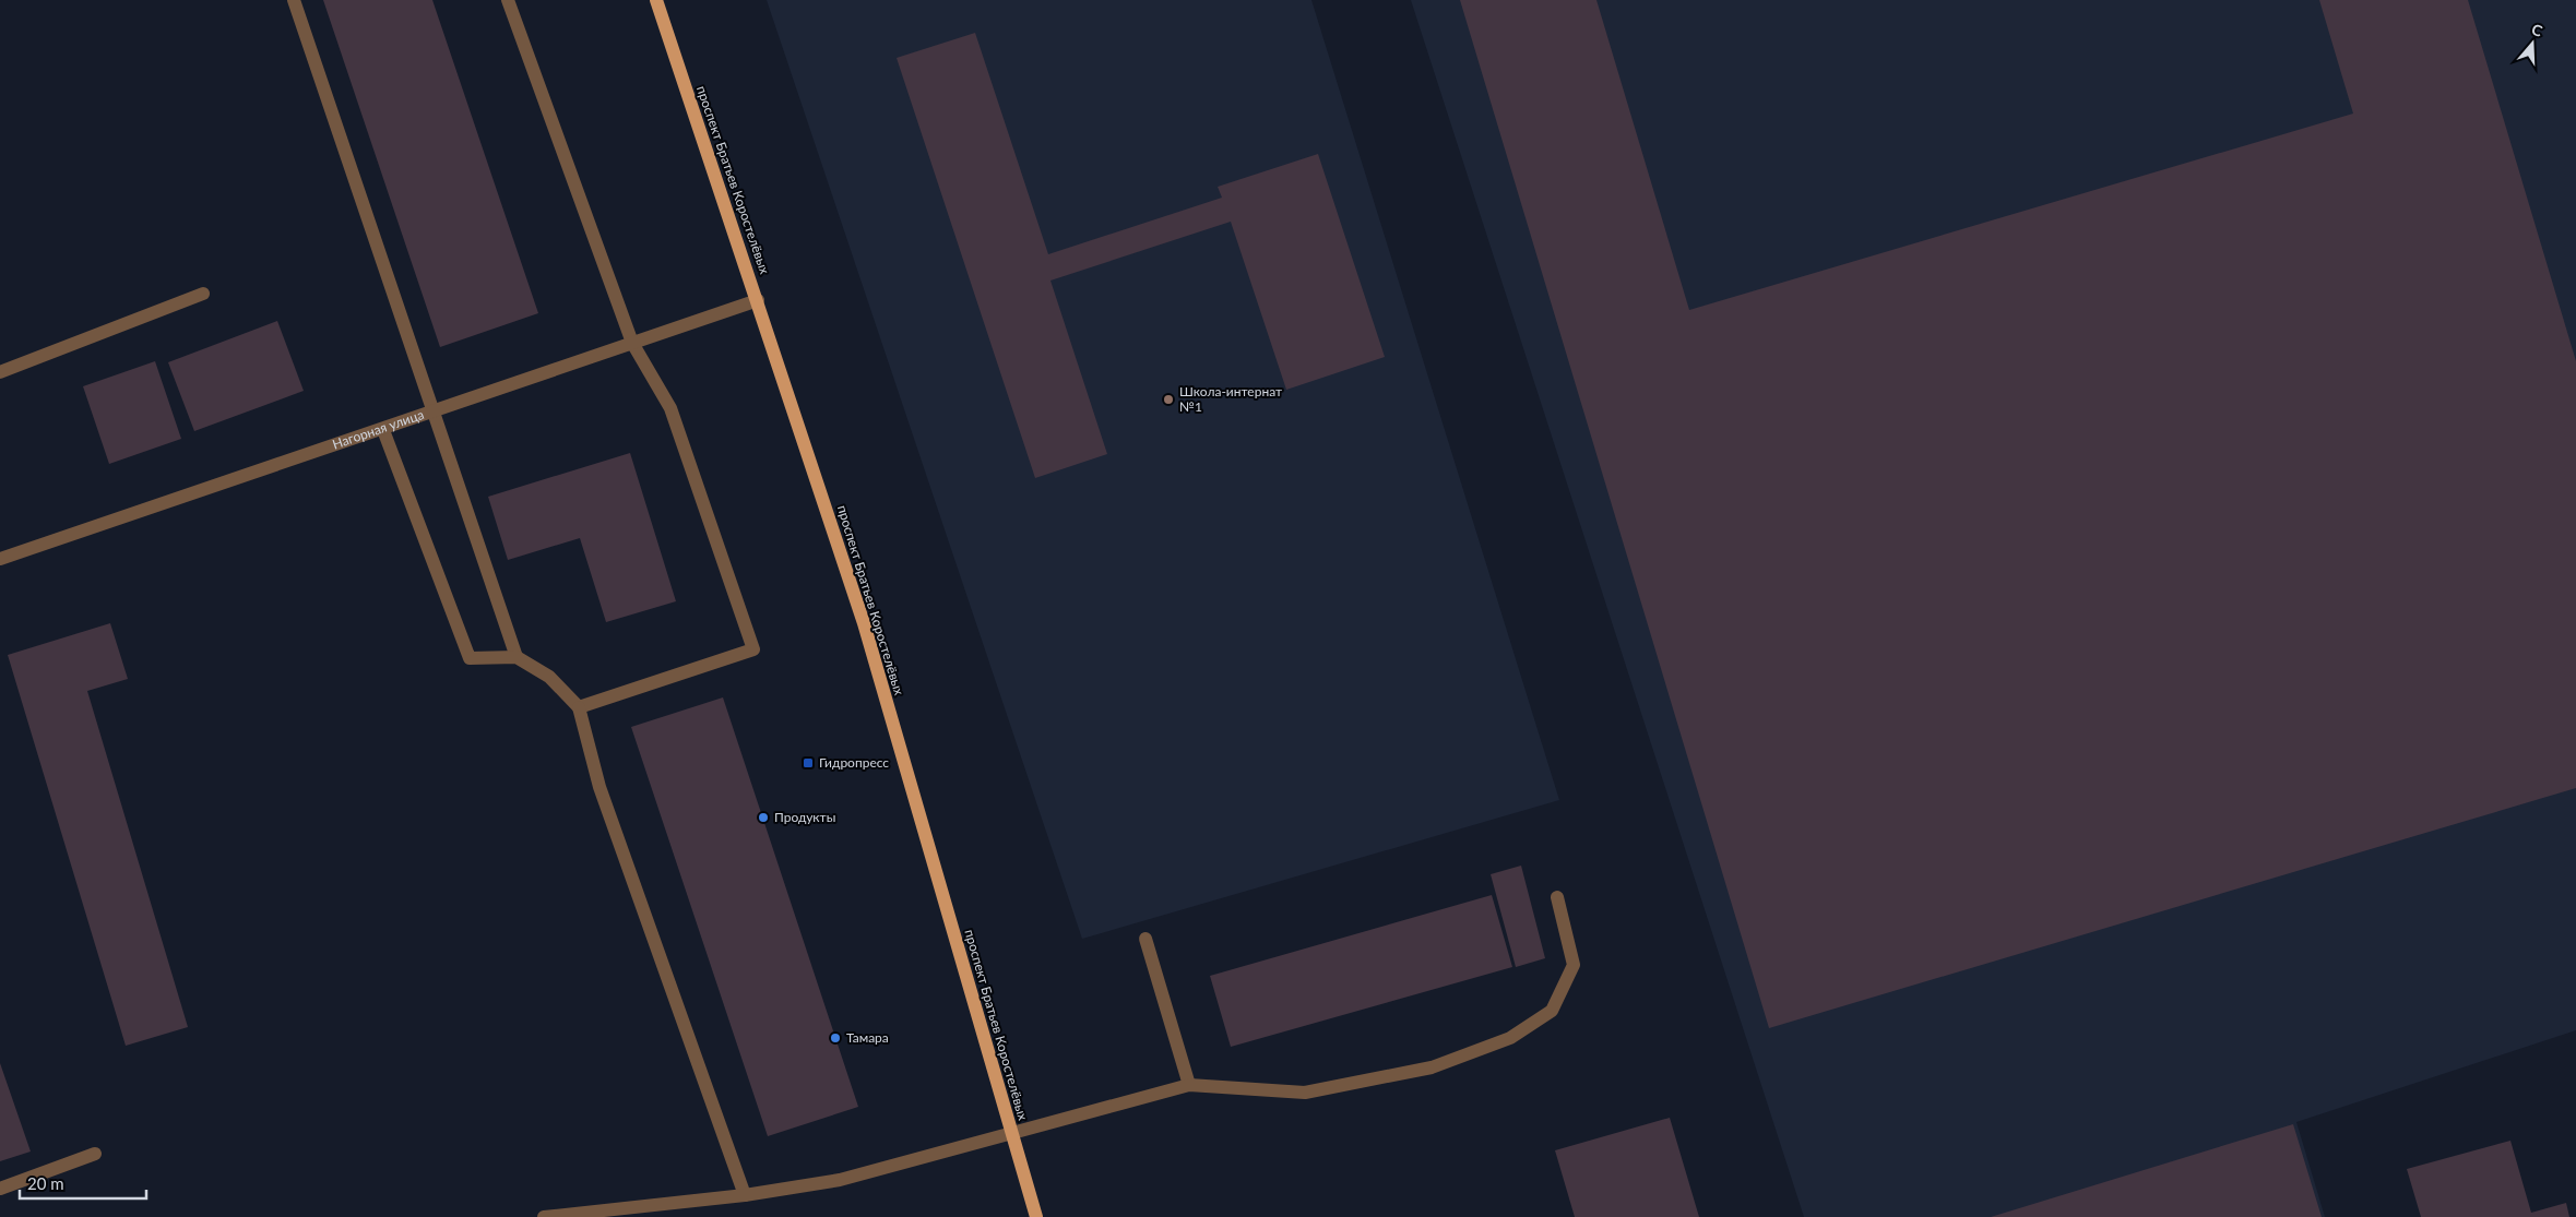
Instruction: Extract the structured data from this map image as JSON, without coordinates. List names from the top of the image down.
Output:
{
  "streets": {
    "main road": ["проспект Братьев Коростелёвых"],
    "street": ["Нагорная улица"]
  },
  "crossings": [
    ["проспект Братьев Коростелёвых", "Нагорная улица"]
  ],
  "places": {
    "other": ["Школа-интернат №1", "Продукты", "Тамара"],
    "transit": ["Гидропресс"]
  },
  "scale_bar": "20 m",
  "north": "top"
}
